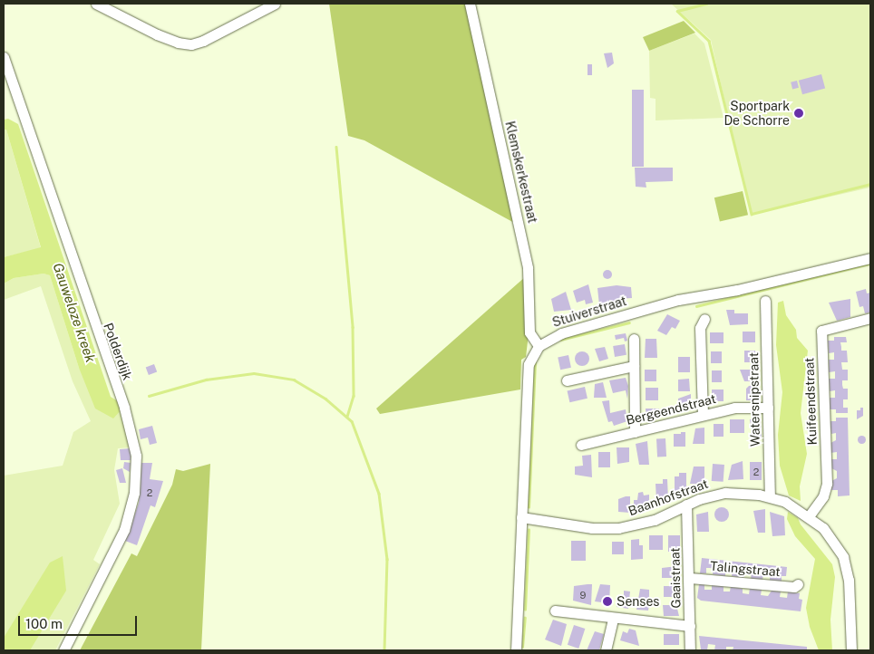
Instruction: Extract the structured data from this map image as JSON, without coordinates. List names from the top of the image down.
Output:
{
  "streets": {
    "street": [
      "Klemskerkestraat",
      "Stuiverstraat",
      "Polderdijk",
      "Watersnipstraat",
      "Kuifeendstraat",
      "Bergeendstraat",
      "Baanhofstraat",
      "Talingstraat",
      "Gaaistraat"
    ]
  },
  "crossings": [
    ["Klemskerkestraat", "Stuiverstraat"],
    ["Watersnipstraat", "Bergeendstraat"],
    ["Watersnipstraat", "Baanhofstraat"],
    ["Kuifeendstraat", "Baanhofstraat"],
    ["Baanhofstraat", "Gaaistraat"],
    ["Talingstraat", "Gaaistraat"]
  ],
  "water": ["Gauweloze kreek"],
  "places": ["Sportpark De Schorre", "Senses"],
  "house_numbers": ["2", "2", "9"],
  "scale_bar": "100 m"
}
